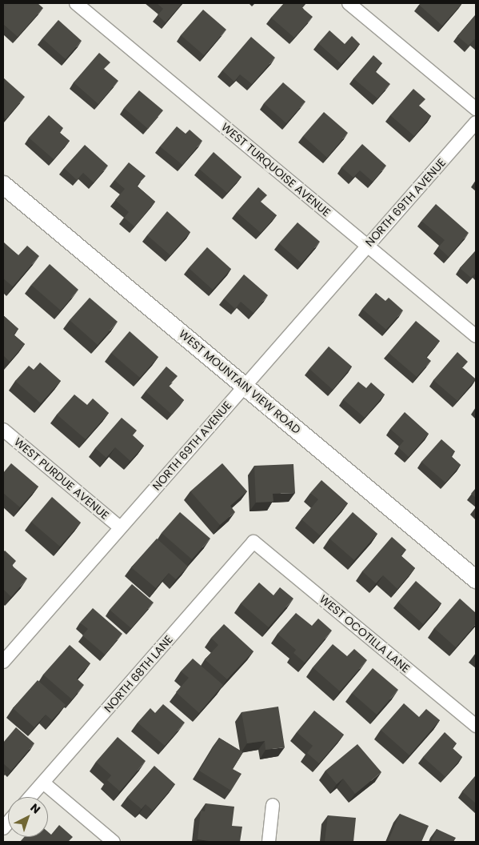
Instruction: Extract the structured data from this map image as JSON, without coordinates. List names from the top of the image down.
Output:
{
  "streets": {
    "street": [
      "WEST TURQUOISE AVENUE",
      "NORTH 69TH AVENUE",
      "WEST MOUNTAIN VIEW ROAD",
      "WEST PURDUE AVENUE",
      "WEST OCOTILLA LANE",
      "NORTH 68TH LANE"
    ]
  },
  "crossings": [
    ["WEST TURQUOISE AVENUE", "NORTH 69TH AVENUE"],
    ["NORTH 69TH AVENUE", "WEST MOUNTAIN VIEW ROAD"],
    ["NORTH 69TH AVENUE", "WEST PURDUE AVENUE"],
    ["WEST OCOTILLA LANE", "NORTH 68TH LANE"]
  ],
  "north": "top right"
}
